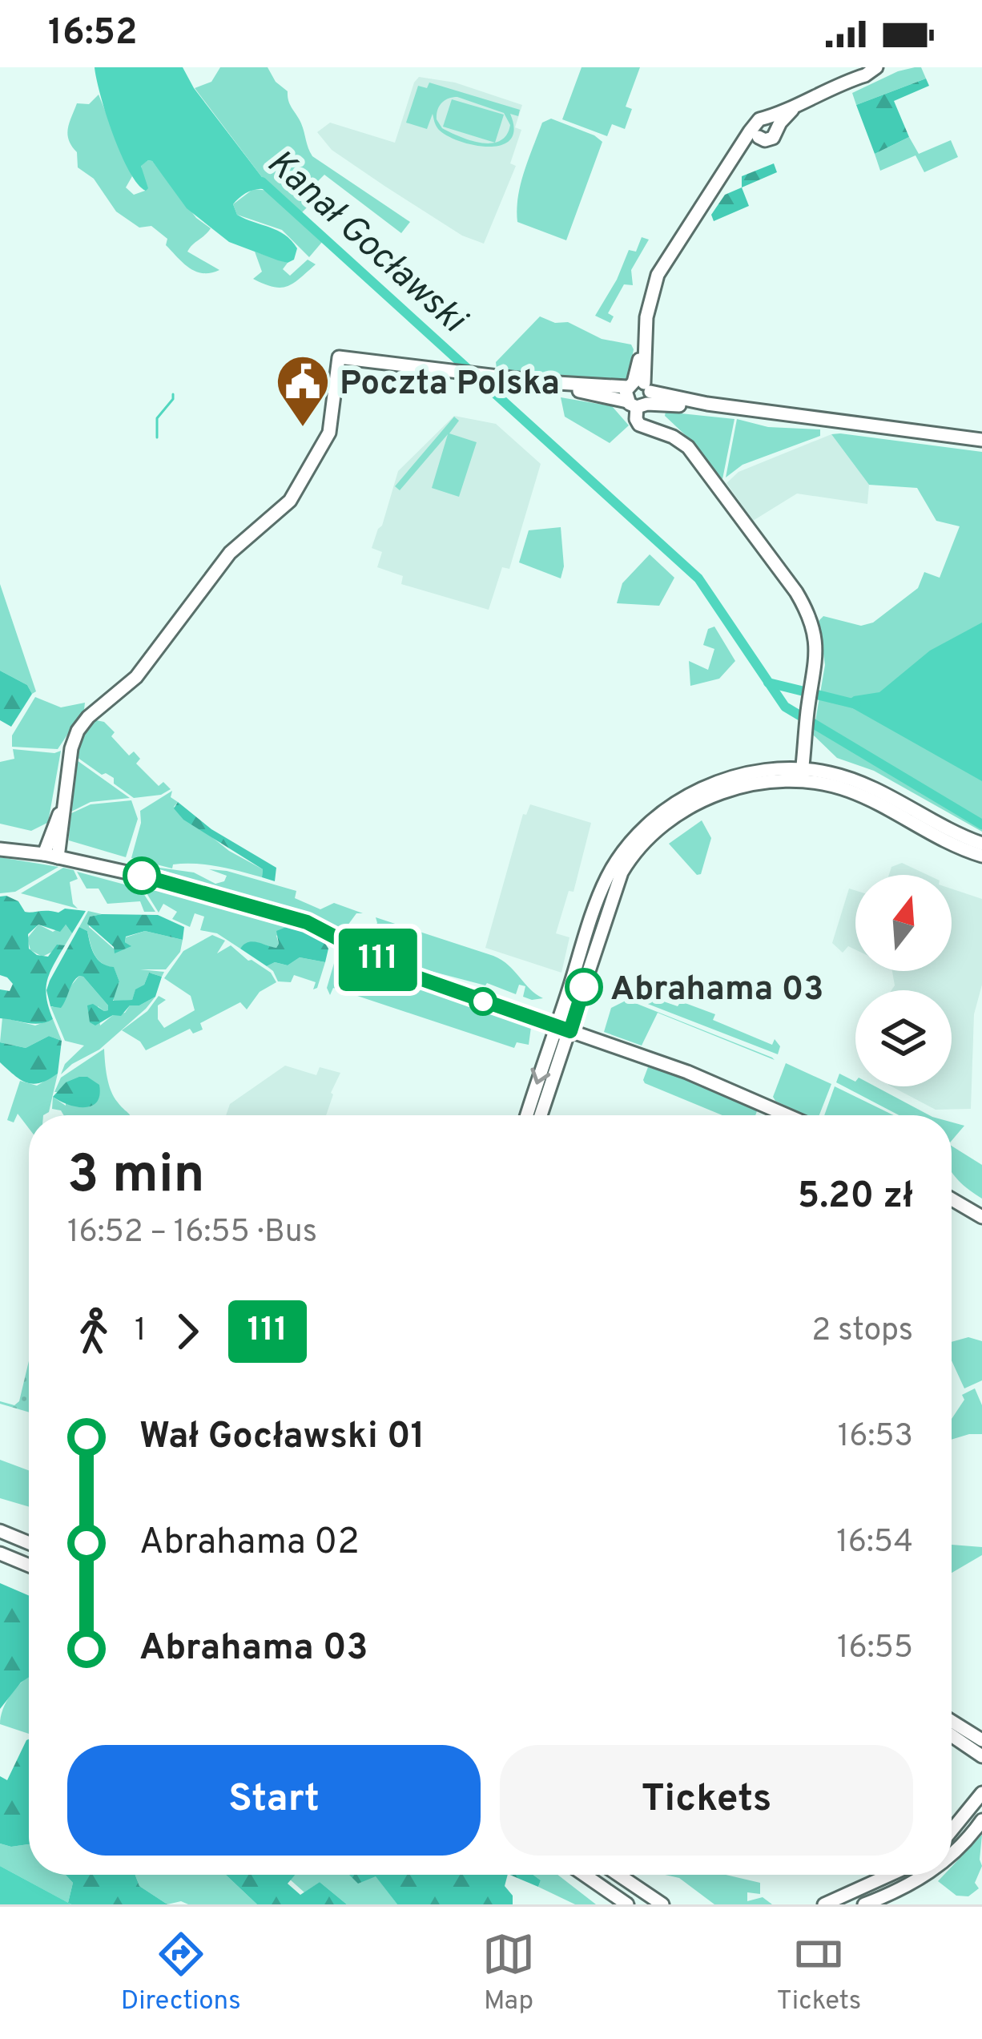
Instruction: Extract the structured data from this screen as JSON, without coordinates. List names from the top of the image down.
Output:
{
  "water": ["Kanał Gocławski"],
  "places": {
    "public building": ["Poczta Polska"],
    "other": ["Abrahama 03"]
  },
  "lines": ["bus line 111"],
  "north": "top",
  "page": {
    "status": "16:52",
    "on_map": "111",
    "heading": ["3 min", "16:52 – 16:55 · Bus", "5.20 zł"],
    "legs": ["1", "111", "2 stops"],
    "list": [
      {
        "name": "Wał Gocławski 01",
        "value": "16:53"
      },
      {
        "name": "Abrahama 02",
        "value": "16:54"
      },
      {
        "name": "Abrahama 03",
        "value": "16:55"
      }
    ],
    "buttons": ["Start", "Tickets"],
    "tabs": ["Directions", "Map", "Tickets"]
  }
}
